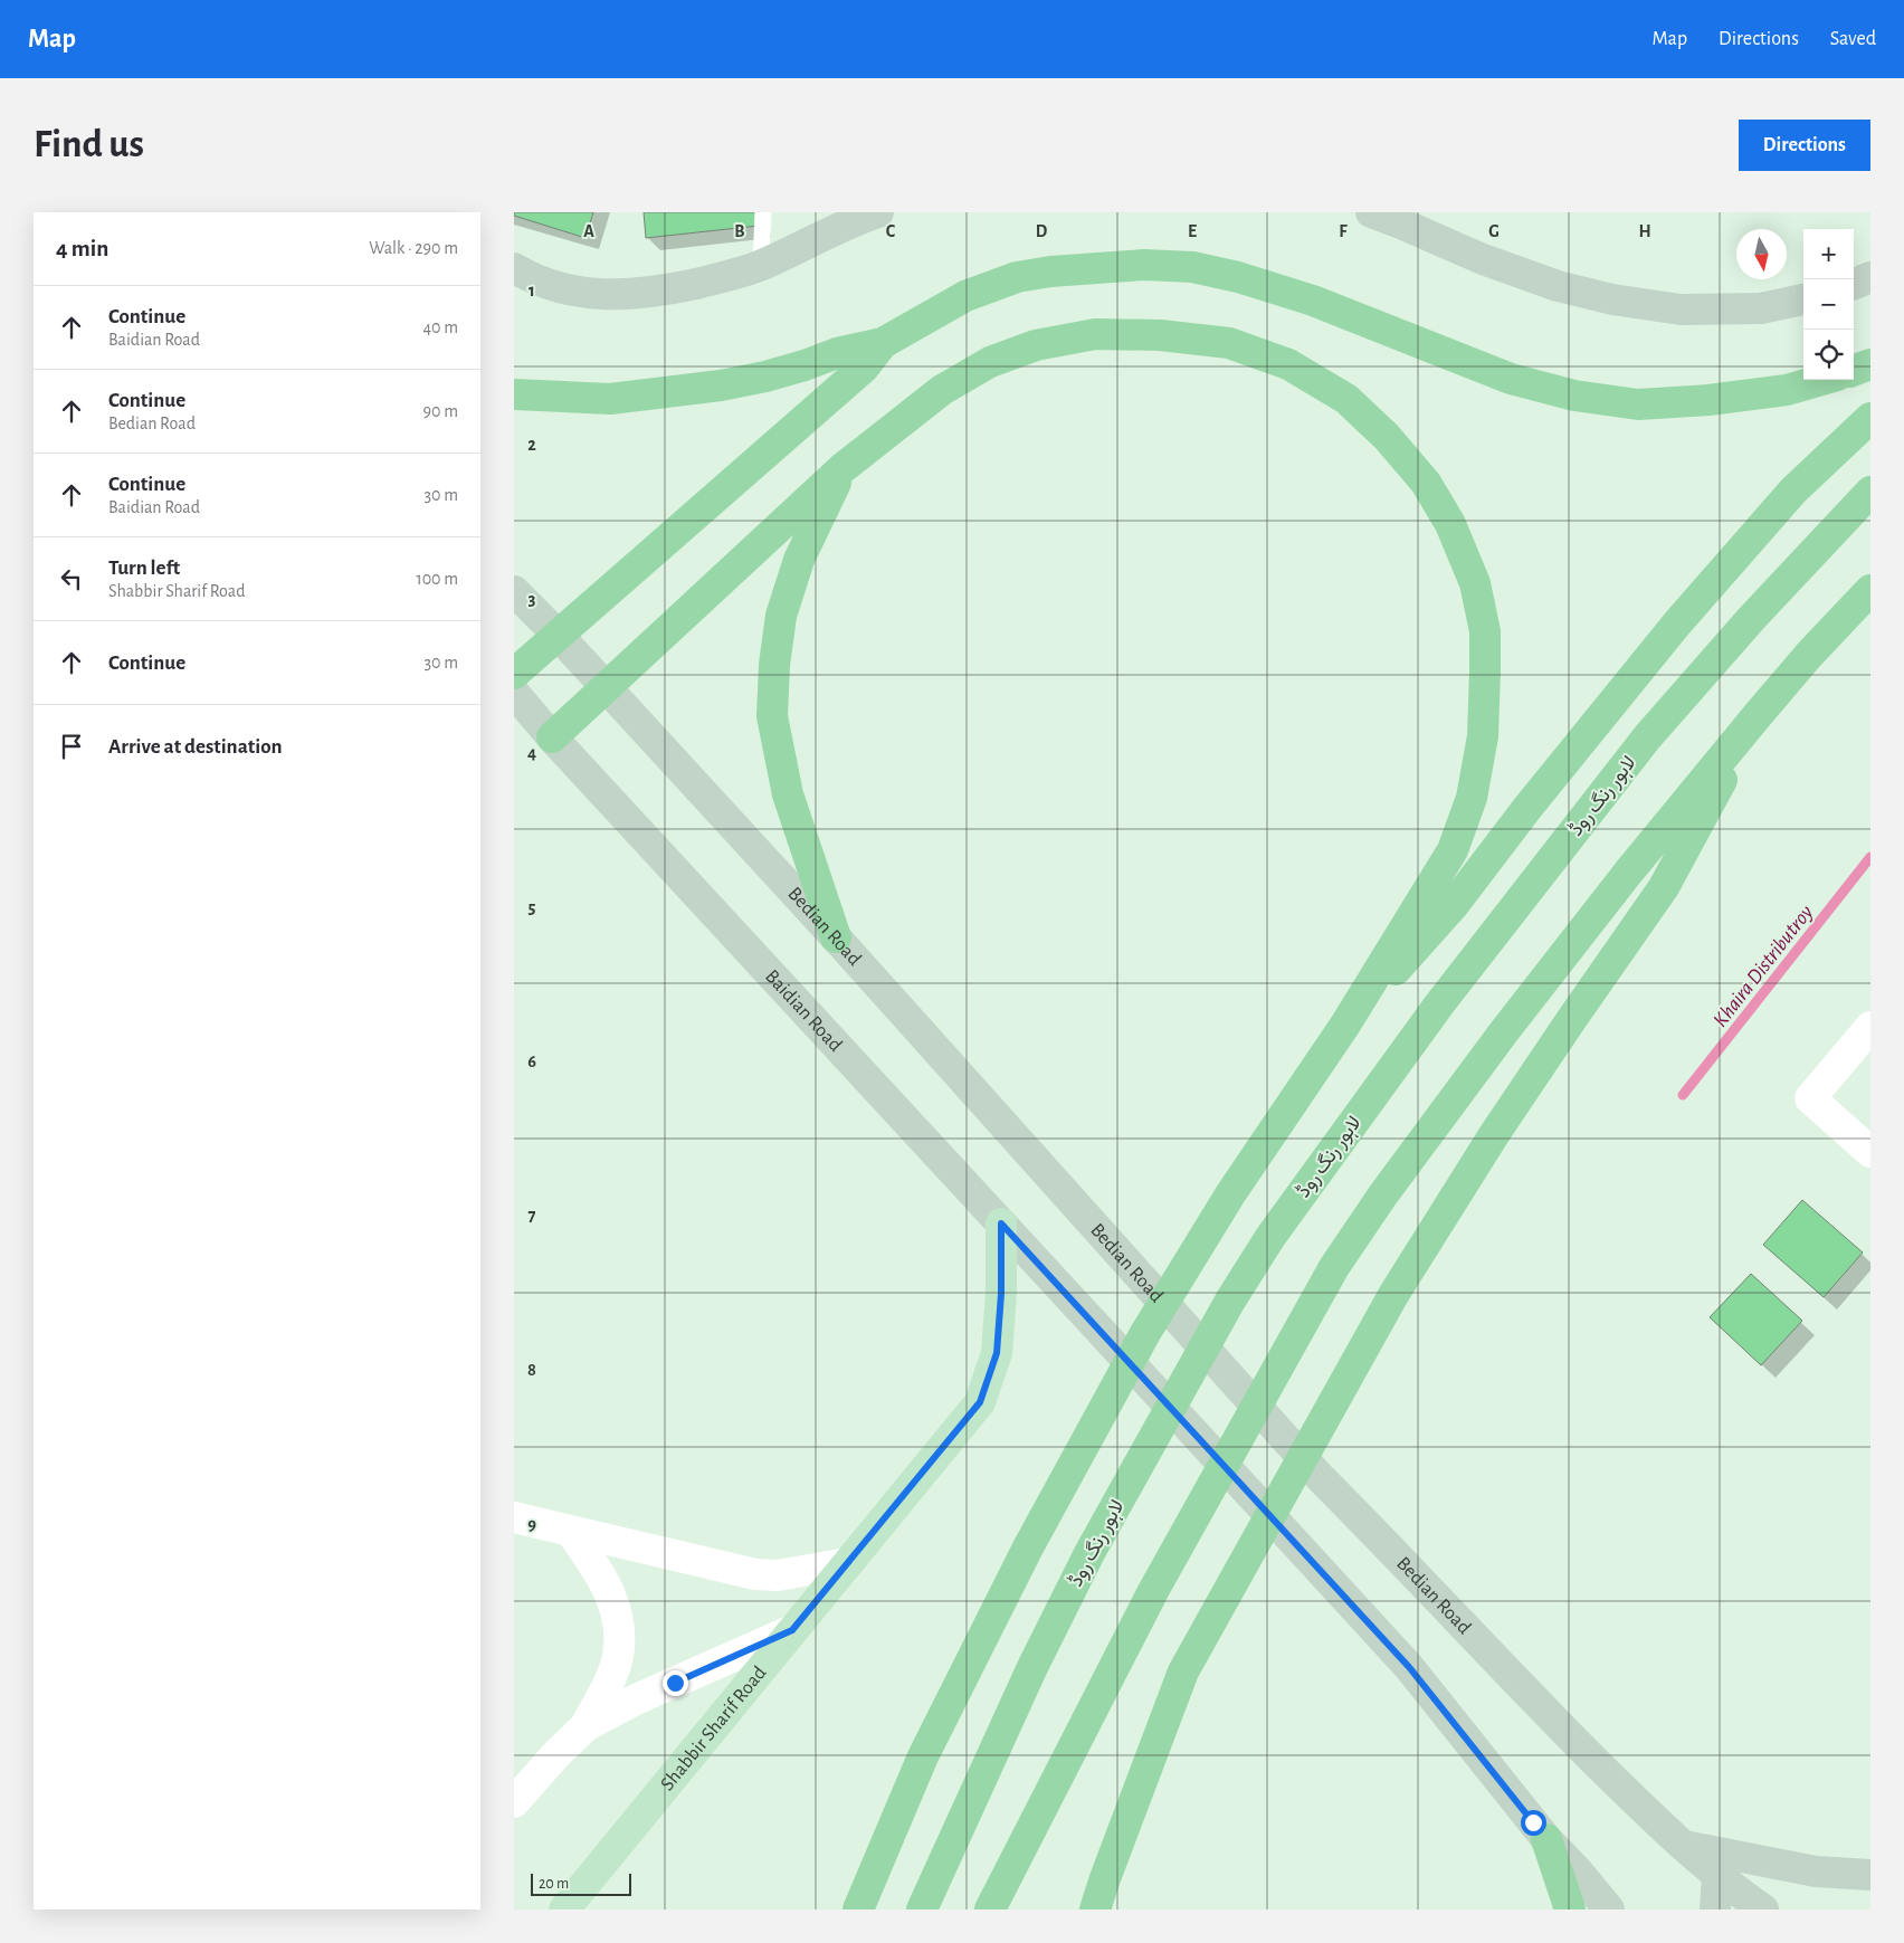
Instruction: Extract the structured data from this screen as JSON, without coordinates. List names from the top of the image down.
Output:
{
  "streets": {
    "highway": ["لاہور رنگ روڈ"],
    "main road": ["Bedian Road", "Baidian Road", "Shabbir Sharif Road"]
  },
  "crossings": [
    ["Baidian Road", "Shabbir Sharif Road"]
  ],
  "water": ["Khaira Distributroy"],
  "scale_bar": "20 m",
  "north": "bottom",
  "page": {
    "header": "Map",
    "nav": ["Map", "Directions", "Saved"],
    "buttons": "Directions",
    "title": "Find us",
    "heading": ["4 min", "Walk · 290 m"],
    "map_buttons": ["+", "−"],
    "list": [
      ["Continue", "Baidian Road", "40 m"],
      ["Continue", "Bedian Road", "90 m"],
      ["Continue", "Baidian Road", "30 m"],
      ["Turn left", "Shabbir Sharif Road", "100 m"],
      ["Continue", "30 m"],
      "Arrive at destination"
    ],
    "scale": "20 m"
  },
  "grid": {
    "columns": [
      "A",
      "B",
      "C",
      "D",
      "E",
      "F",
      "G",
      "H"
    ],
    "rows": [
      "1",
      "2",
      "3",
      "4",
      "5",
      "6",
      "7",
      "8",
      "9"
    ]
  }
}
